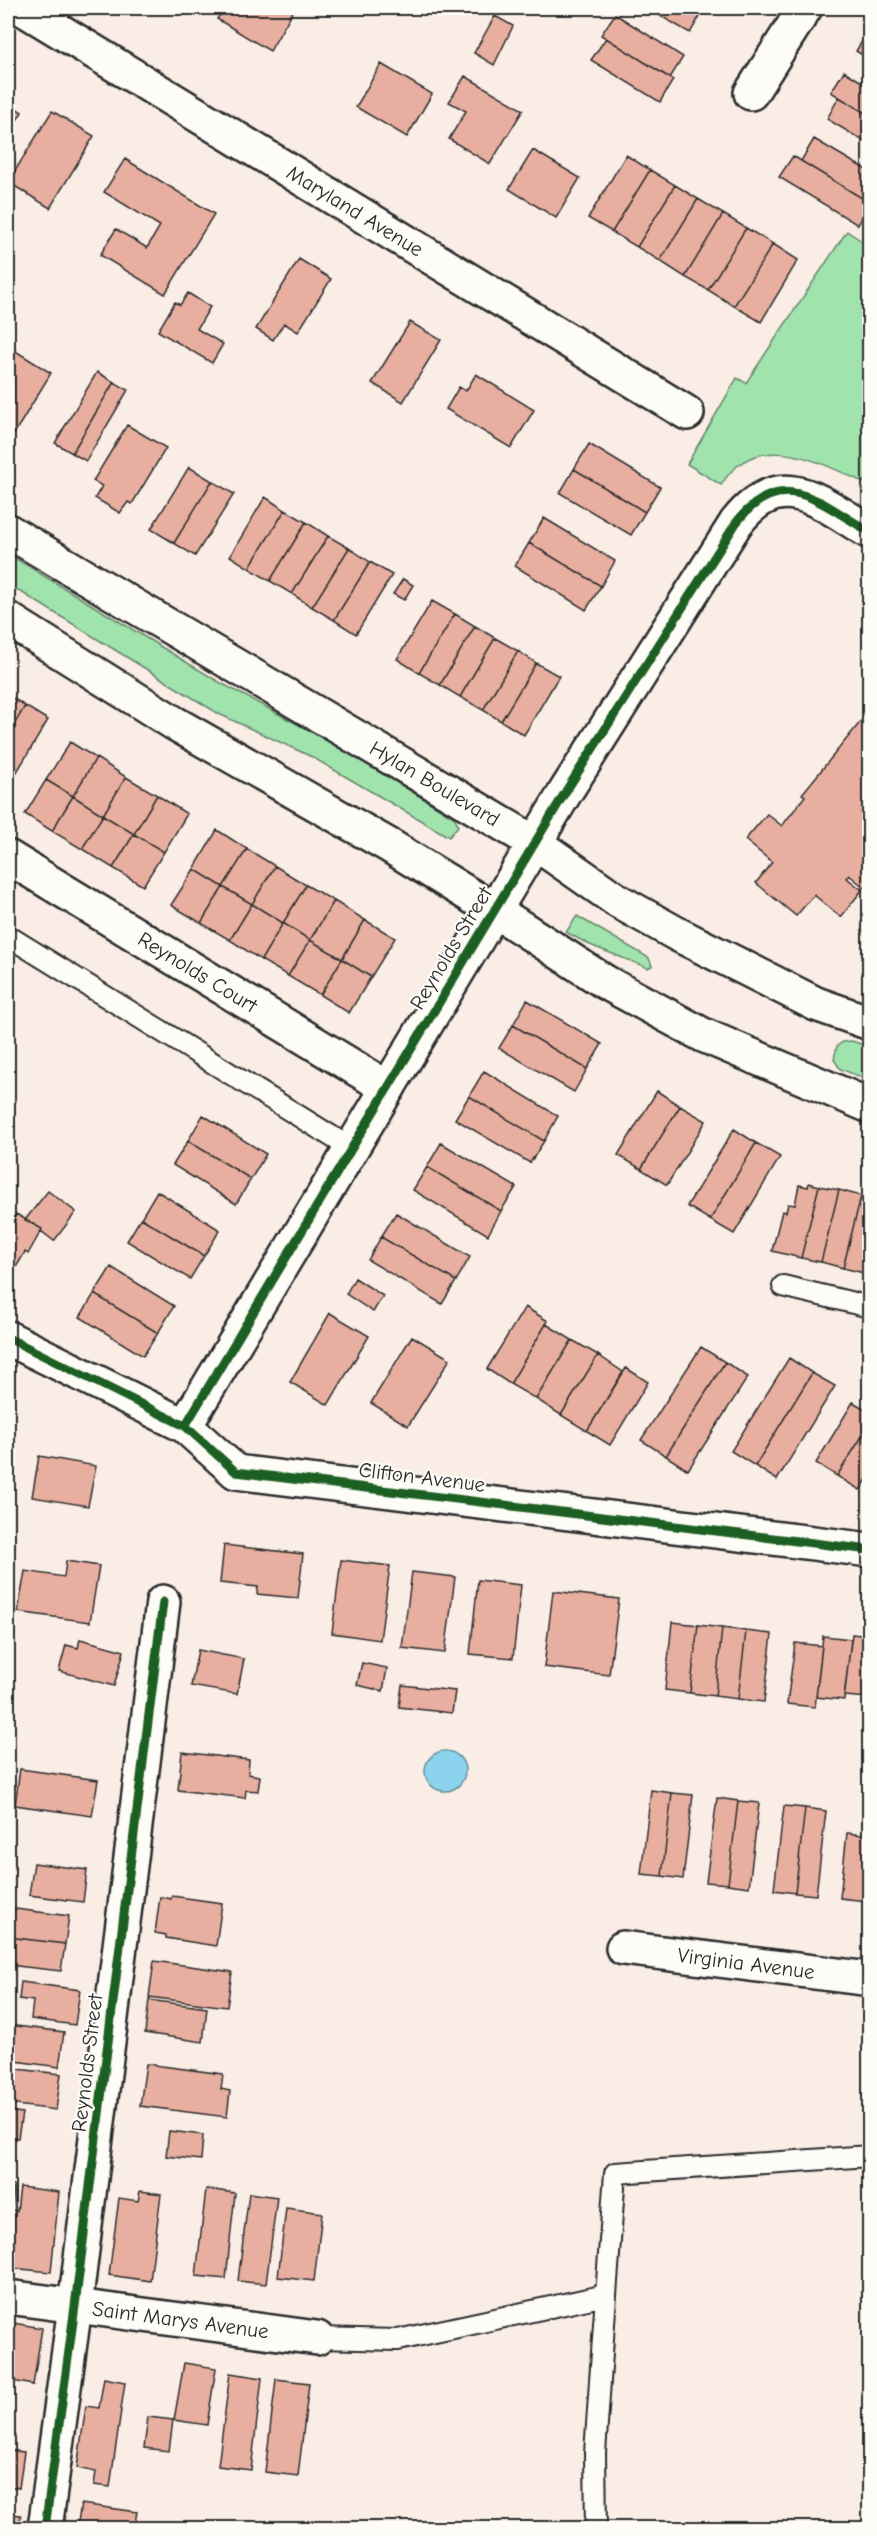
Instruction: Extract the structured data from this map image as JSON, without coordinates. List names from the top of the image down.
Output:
{
  "streets": {
    "street": [
      "Maryland Avenue",
      "Hylan Boulevard",
      "Reynolds Street",
      "Reynolds Court",
      "Clifton Avenue",
      "Virginia Avenue",
      "Saint Marys Avenue"
    ]
  },
  "crossings": [
    ["Hylan Boulevard", "Reynolds Street"],
    ["Reynolds Street", "Reynolds Court"],
    ["Reynolds Street", "Clifton Avenue"],
    ["Reynolds Street", "Saint Marys Avenue"]
  ]
}
